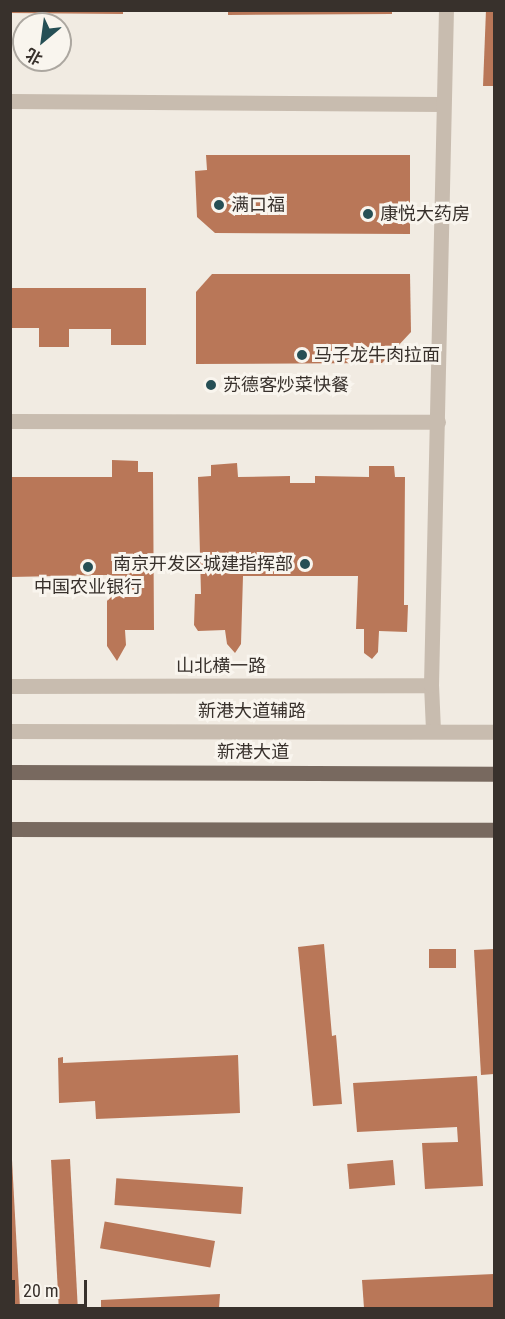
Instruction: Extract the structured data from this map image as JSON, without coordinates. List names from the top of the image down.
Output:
{
  "streets": {
    "main road": ["新港大道"],
    "street": ["山北横一路", "新港大道辅路"]
  },
  "places": [
    "满口福",
    "康悦大药房",
    "马子龙牛肉拉面",
    "苏德客炒菜快餐",
    "南京开发区城建指挥部",
    "中国农业银行"
  ],
  "scale_bar": "20 m",
  "north": "bottom left"
}
